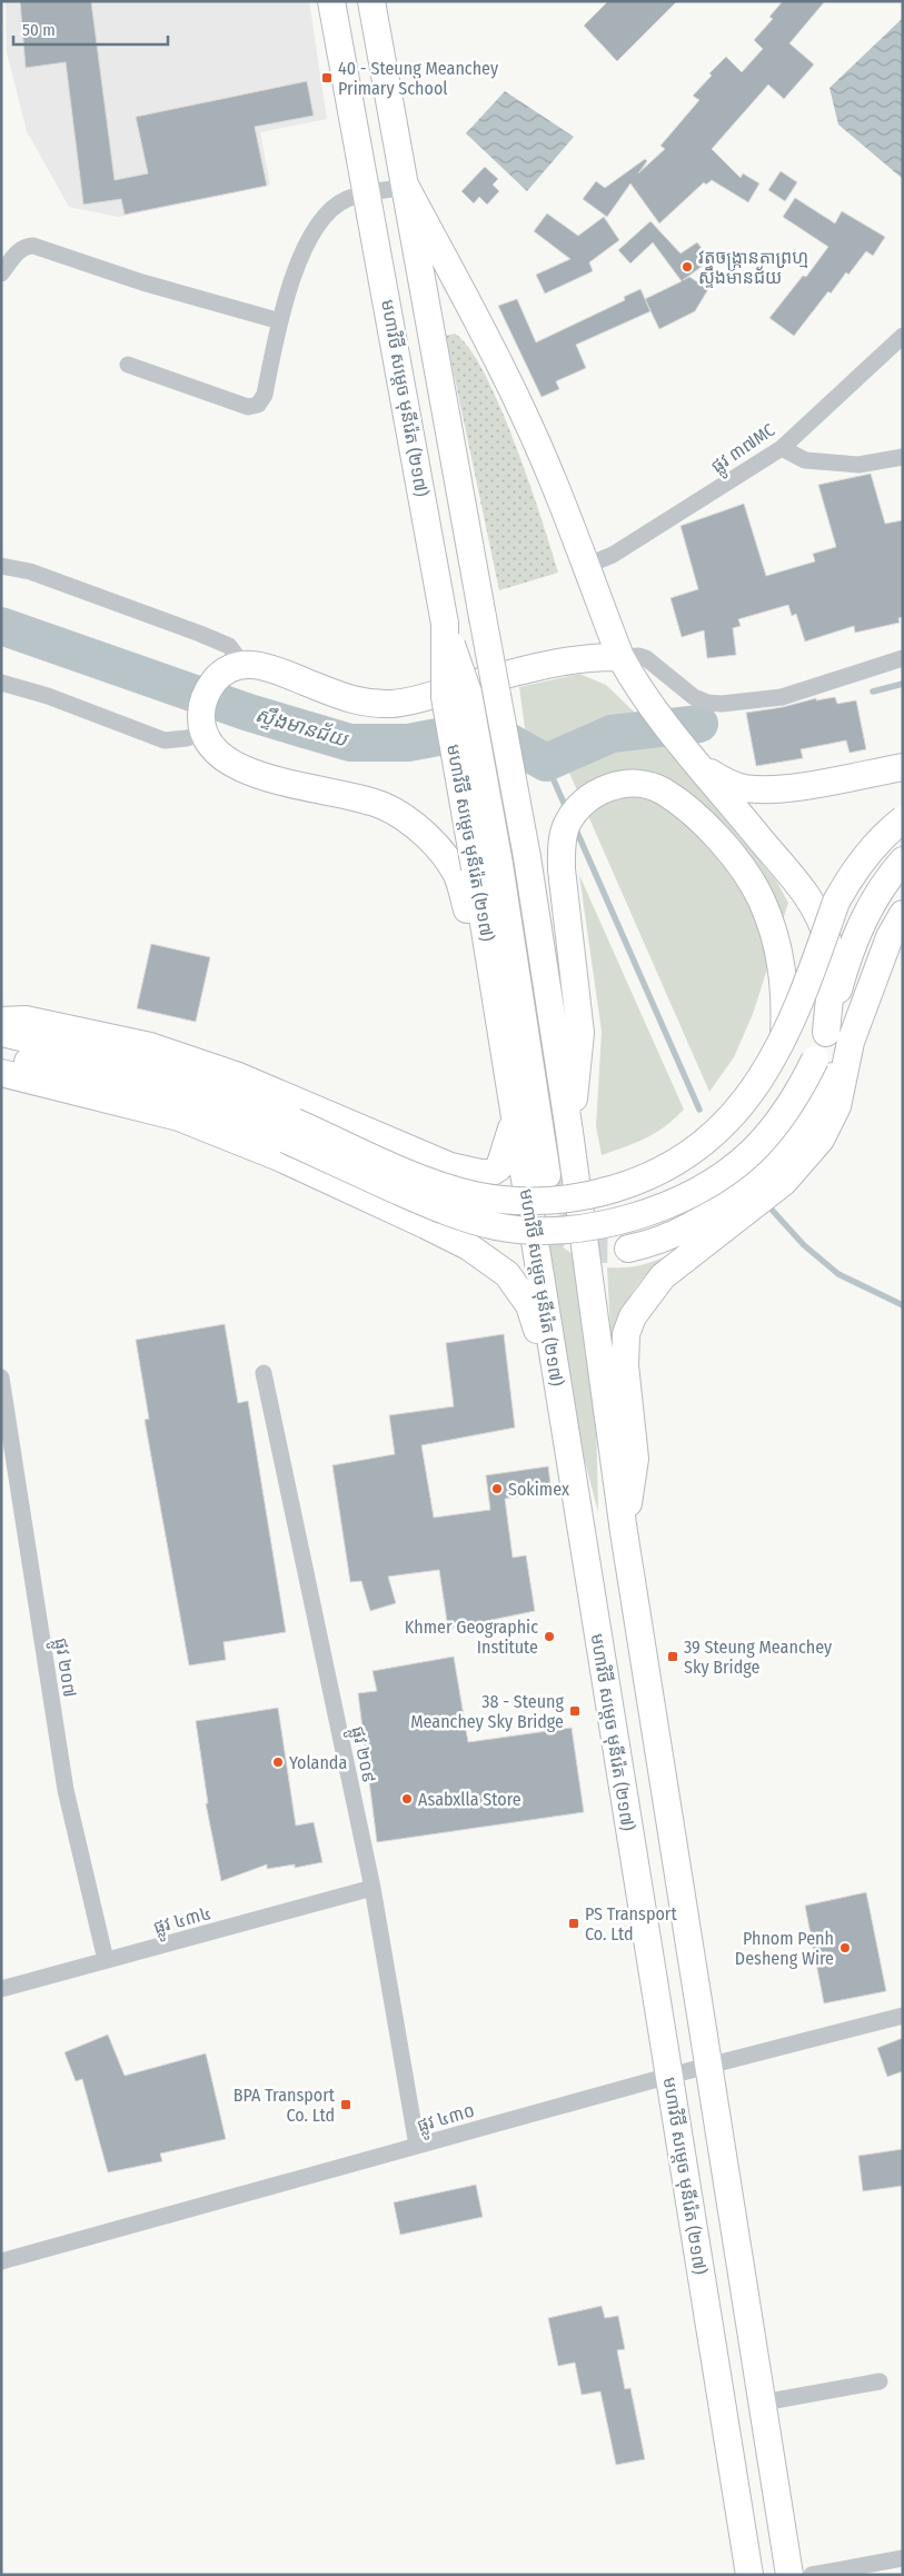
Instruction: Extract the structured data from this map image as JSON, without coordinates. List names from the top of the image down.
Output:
{
  "streets": {
    "main road": ["មហាវិថី សម្តេច មុនីរ៉េត (២១៧)"],
    "street": [
      "ផ្លូវ ៣៧MC",
      "ផ្លូវ ២០៧",
      "ផ្លូវ ២០៩",
      "ផ្លូវ ៤៣៤",
      "ផ្លូវ ៤៣០"
    ]
  },
  "crossings": [
    ["មហាវិថី សម្តេច មុនីរ៉េត (២១៧)", "ផ្លូវ ៤៣០"],
    ["ផ្លូវ ២០៧", "ផ្លូវ ៤៣៤"],
    ["ផ្លូវ ២០៩", "ផ្លូវ ៤៣៤"],
    ["ផ្លូវ ២០៩", "ផ្លូវ ៤៣០"]
  ],
  "water": ["ស្ទឹងមានជ័យ"],
  "places": {
    "transit": [
      "40 - Steung Meanchey Primary School",
      "39 Steung Meanchey Sky Bridge",
      "38 - Steung Meanchey Sky Bridge",
      "PS Transport Co. Ltd",
      "BPA Transport Co. Ltd"
    ],
    "other": [
      "វត្តចង្ក្រានតាព្រហ្ម ស្ទឹងមានជ័យ",
      "Sokimex",
      "Khmer Geographic Institute",
      "Yolanda",
      "Asabxlla Store",
      "Phnom Penh Desheng Wire"
    ]
  },
  "scale_bar": "50 m"
}
